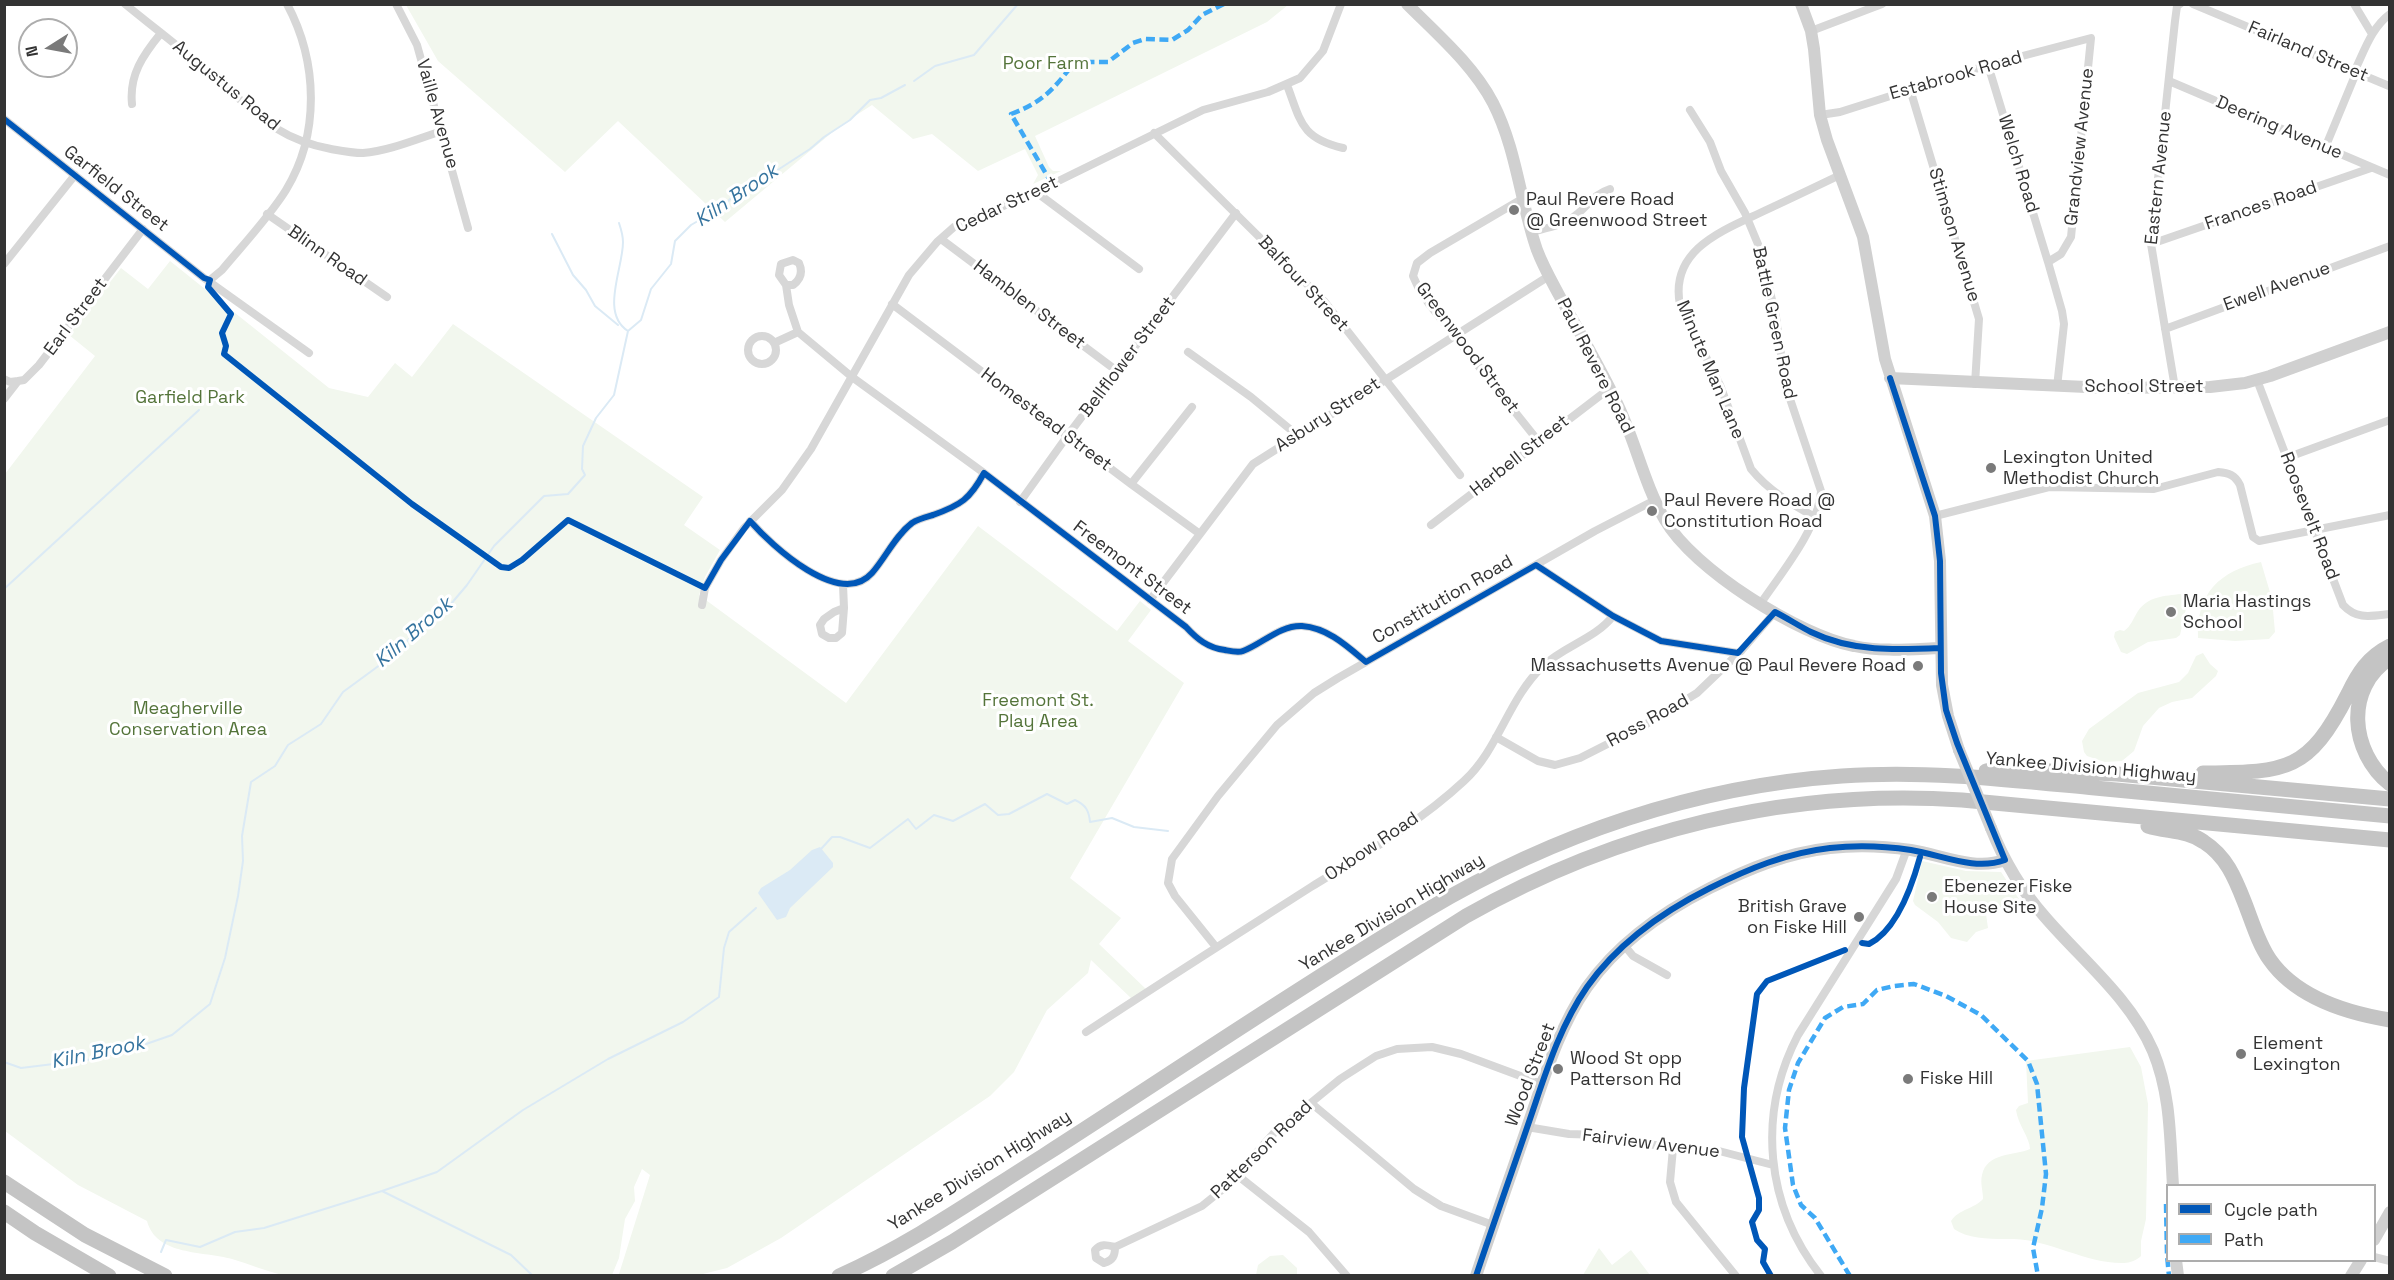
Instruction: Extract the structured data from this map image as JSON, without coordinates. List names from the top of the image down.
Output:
{
  "streets": {
    "highway": ["Yankee Division Highway"],
    "street": [
      "Fairland Street",
      "Estabrook Road",
      "Augustus Road",
      "Vaille Avenue",
      "Deering Avenue",
      "Grandview Avenue",
      "Welch Road",
      "Eastern Avenue",
      "Garfield Street",
      "Cedar Street",
      "Frances Road",
      "Stimson Avenue",
      "Blinn Road",
      "Balfour Street",
      "Ewell Avenue",
      "Hamblen Street",
      "Earl Street",
      "Battle Green Road",
      "Greenwood Street",
      "Bellflower Street",
      "Paul Revere Road",
      "Minute Man Lane",
      "School Street",
      "Asbury Street",
      "Homestead Street",
      "Harbell Street",
      "Roosevelt Road",
      "Freemont Street",
      "Constitution Road",
      "Ross Road",
      "Oxbow Road",
      "Wood Street",
      "Fairview Avenue",
      "Patterson Road"
    ]
  },
  "crossings": [
    ["Estabrook Road", "Grandview Avenue"],
    ["Estabrook Road", "Welch Road"],
    ["Estabrook Road", "Stimson Avenue"],
    ["Augustus Road", "Vaille Avenue"],
    ["Deering Avenue", "Eastern Avenue"],
    ["Deering Avenue", "Frances Road"],
    ["Grandview Avenue", "Welch Road"],
    ["Eastern Avenue", "Frances Road"],
    ["Eastern Avenue", "Ewell Avenue"],
    ["Eastern Avenue", "School Street"],
    ["Garfield Street", "Earl Street"],
    ["Cedar Street", "Balfour Street"],
    ["Cedar Street", "Hamblen Street"],
    ["Cedar Street", "Homestead Street"],
    ["Cedar Street", "Freemont Street"],
    ["Stimson Avenue", "School Street"],
    ["Balfour Street", "Bellflower Street"],
    ["Balfour Street", "Asbury Street"],
    ["Hamblen Street", "Bellflower Street"],
    ["Battle Green Road", "Paul Revere Road"],
    ["Battle Green Road", "Minute Man Lane"],
    ["Greenwood Street", "Paul Revere Road"],
    ["Greenwood Street", "Asbury Street"],
    ["Greenwood Street", "Harbell Street"],
    ["Bellflower Street", "Homestead Street"],
    ["Bellflower Street", "Freemont Street"],
    ["Paul Revere Road", "Asbury Street"],
    ["Paul Revere Road", "Harbell Street"],
    ["Paul Revere Road", "Constitution Road"],
    ["Paul Revere Road", "Ross Road"],
    ["School Street", "Roosevelt Road"],
    ["Asbury Street", "Homestead Street"],
    ["Asbury Street", "Freemont Street"],
    ["Freemont Street", "Constitution Road"],
    ["Constitution Road", "Oxbow Road"],
    ["Ross Road", "Oxbow Road"],
    ["Wood Street", "Fairview Avenue"],
    ["Wood Street", "Patterson Road"]
  ],
  "water": ["Kiln Brook"],
  "parks": [
    "Poor Farm",
    "Garfield Park",
    "Freemont St. Play Area",
    "Meagherville Conservation Area"
  ],
  "places": [
    "Paul Revere Road @ Greenwood Street",
    "Lexington United Methodist Church",
    "Paul Revere Road @ Constitution Road",
    "Maria Hastings School",
    "Massachusetts Avenue @ Paul Revere Road",
    "Ebenezer Fiske House Site",
    "British Grave on Fiske Hill",
    "Element Lexington",
    "Wood St opp Patterson Rd",
    "Fiske Hill"
  ],
  "legend": ["Cycle path", "Path"],
  "north": "left"
}
